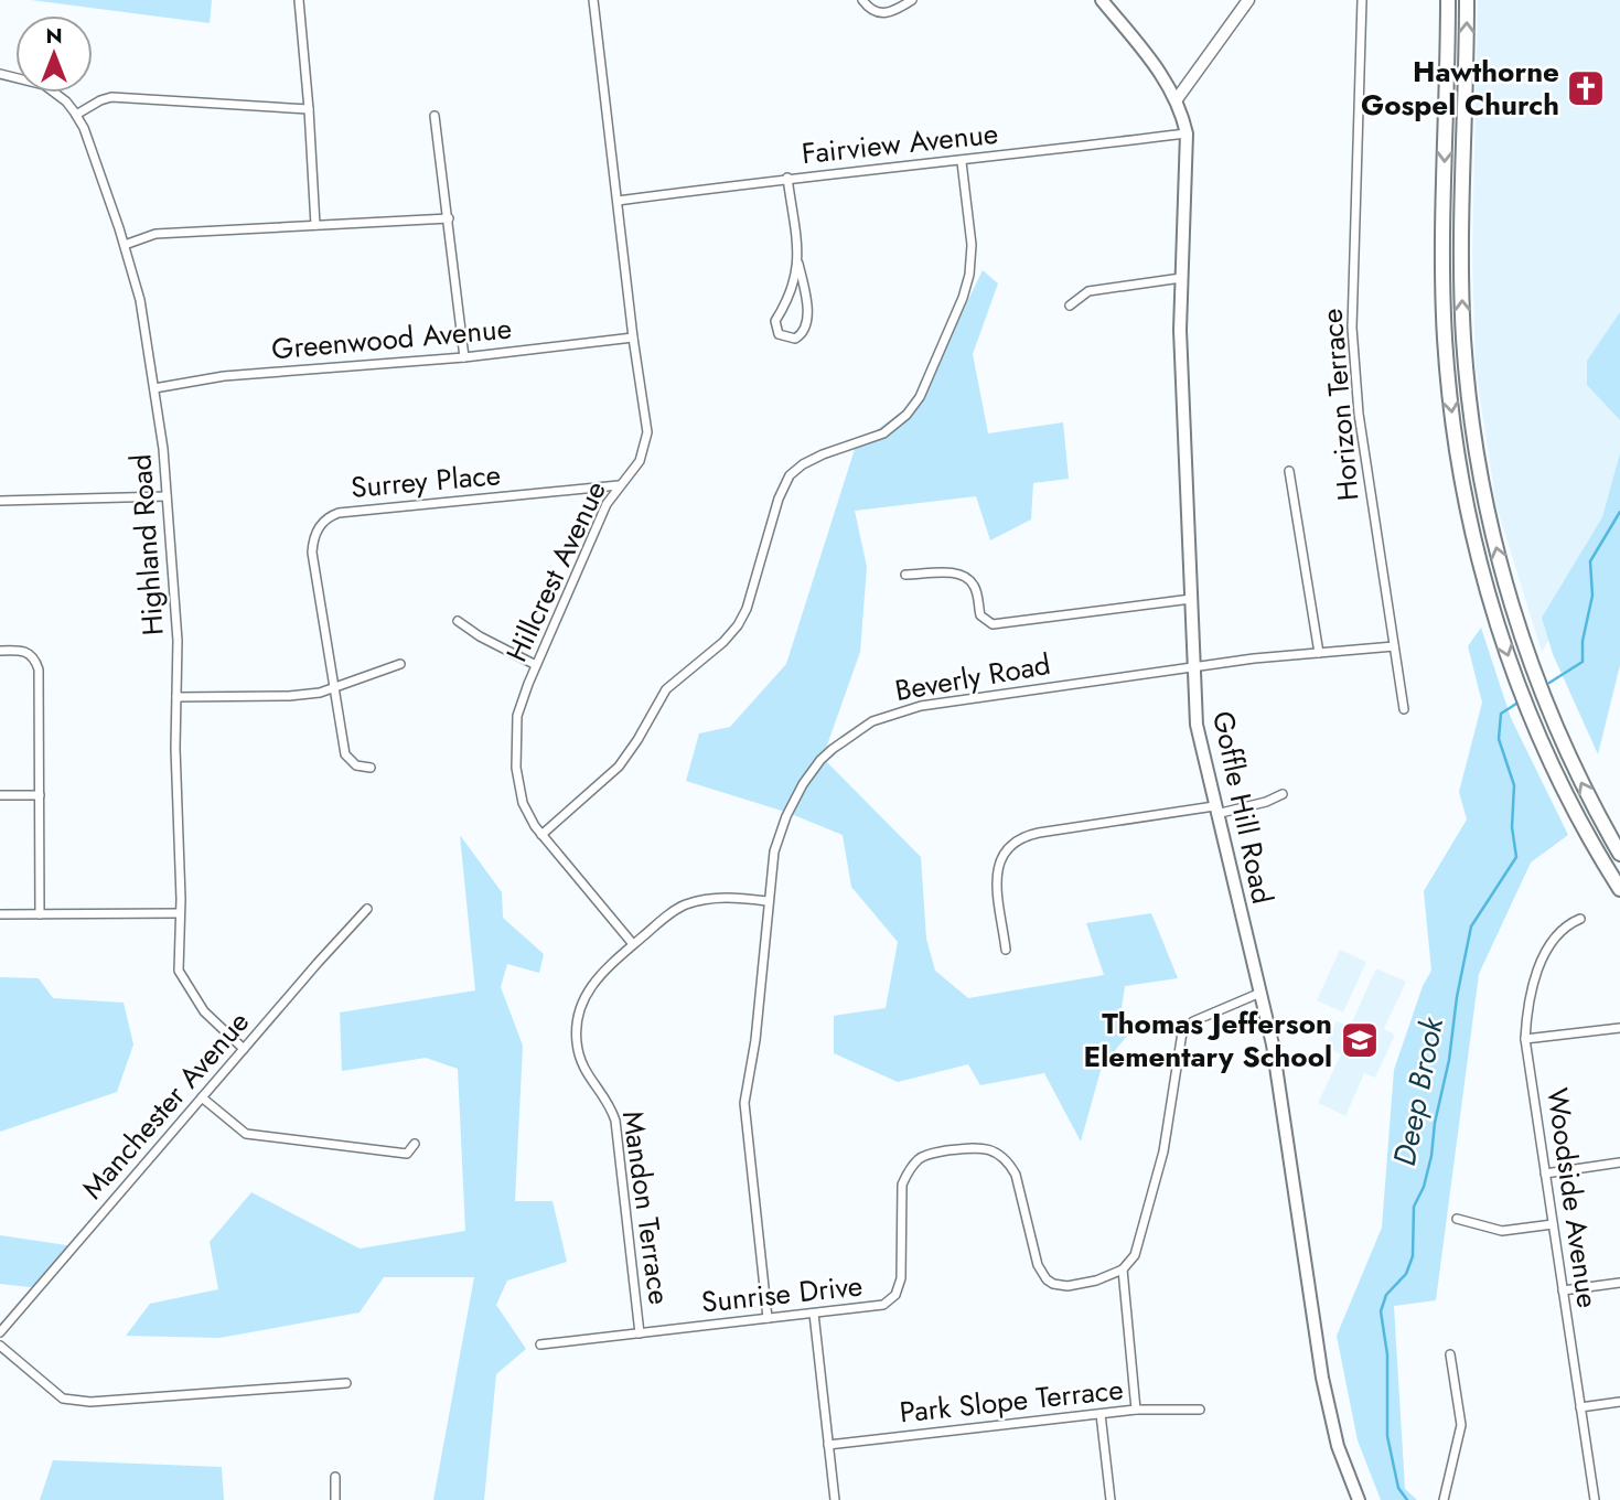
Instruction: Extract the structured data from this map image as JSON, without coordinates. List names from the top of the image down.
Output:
{
  "streets": {
    "main road": ["Goffle Hill Road"],
    "street": [
      "Fairview Avenue",
      "Greenwood Avenue",
      "Horizon Terrace",
      "Surrey Place",
      "Highland Road",
      "Hillcrest Avenue",
      "Beverly Road",
      "Manchester Avenue",
      "Woodside Avenue",
      "Mandon Terrace",
      "Sunrise Drive",
      "Park Slope Terrace"
    ]
  },
  "crossings": [
    ["Fairview Avenue", "Hillcrest Avenue"],
    ["Fairview Avenue", "Goffle Hill Road"],
    ["Greenwood Avenue", "Highland Road"],
    ["Greenwood Avenue", "Hillcrest Avenue"],
    ["Horizon Terrace", "Beverly Road"],
    ["Surrey Place", "Hillcrest Avenue"],
    ["Highland Road", "Manchester Avenue"],
    ["Hillcrest Avenue", "Mandon Terrace"],
    ["Beverly Road", "Goffle Hill Road"],
    ["Beverly Road", "Mandon Terrace"],
    ["Beverly Road", "Sunrise Drive"],
    ["Mandon Terrace", "Sunrise Drive"]
  ],
  "water": ["Deep Brook"],
  "places": {
    "church": ["Hawthorne Gospel Church"],
    "school or university": ["Thomas Jefferson Elementary School"]
  },
  "north": "top"
}
